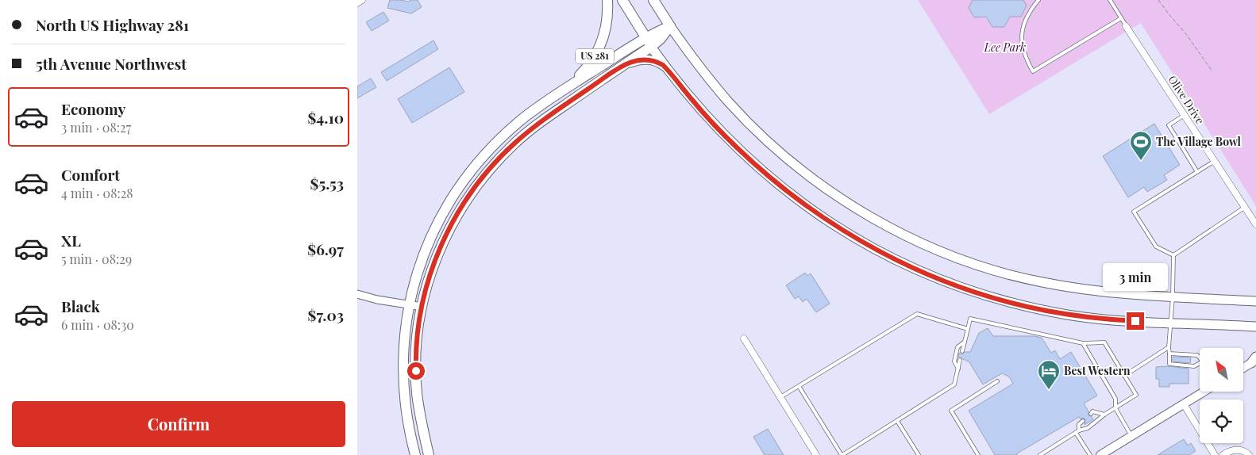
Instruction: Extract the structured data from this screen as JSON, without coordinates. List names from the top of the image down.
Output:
{
  "streets": {
    "highway": ["US 281"],
    "street": ["Olive Drive"]
  },
  "parks": ["Lee Park"],
  "places": {
    "sports": ["The Village Bowl"],
    "hotel": ["Best Western"]
  },
  "north": "top left",
  "page": {
    "banner": ["North US Highway 281", "5th Avenue Northwest"],
    "list": [
      {
        "name": "Economy",
        "note": "3 min · 08:27",
        "value": "$4.10"
      },
      {
        "name": "Comfort",
        "note": "4 min · 08:28",
        "value": "$5.53"
      },
      {
        "name": "XL",
        "note": "5 min · 08:29",
        "value": "$6.97"
      },
      {
        "name": "Black",
        "note": "6 min · 08:30",
        "value": "$7.03"
      }
    ],
    "bubble": "3 min",
    "buttons": "Confirm"
  }
}
